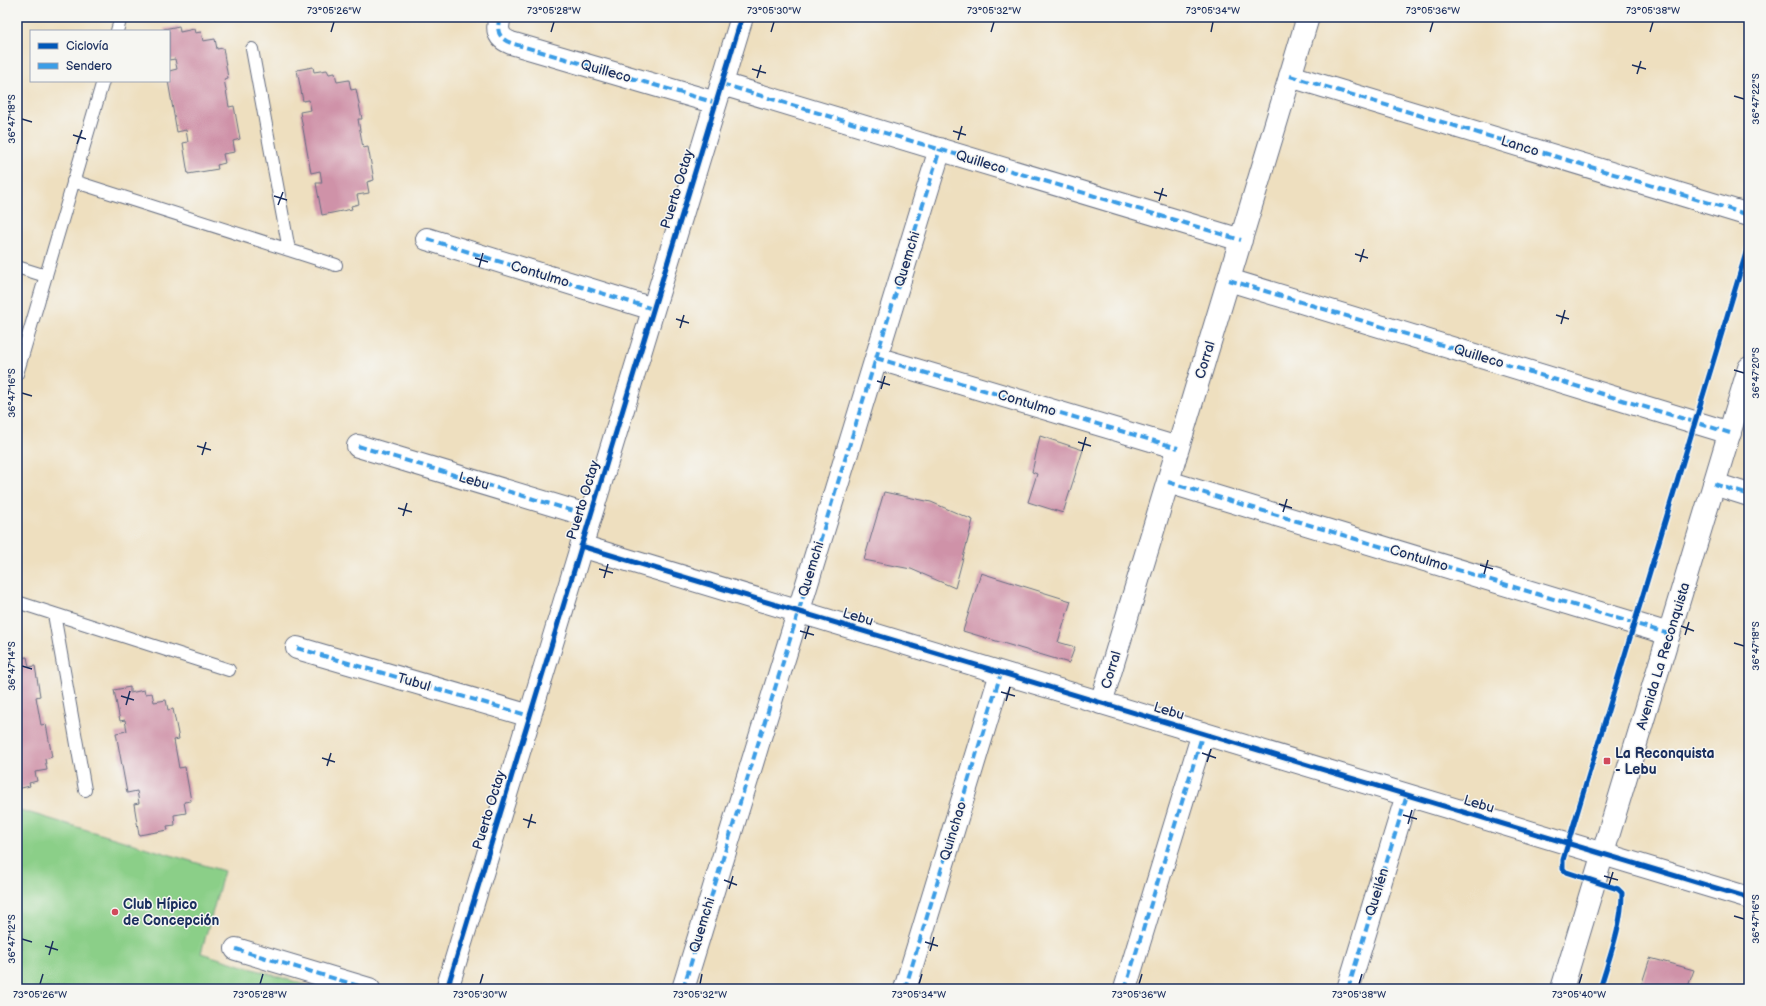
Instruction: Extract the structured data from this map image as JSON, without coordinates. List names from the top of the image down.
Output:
{
  "streets": {
    "street": [
      "Quilleco",
      "Lanco",
      "Puerto Octay",
      "Quemchi",
      "Contulmo",
      "Corral",
      "Lebu",
      "Avenida La Reconquista",
      "Tubul",
      "Quinchao",
      "Queilén"
    ]
  },
  "crossings": [
    ["Quilleco", "Puerto Octay"],
    ["Quilleco", "Quemchi"],
    ["Quilleco", "Corral"],
    ["Quilleco", "Avenida La Reconquista"],
    ["Lanco", "Corral"],
    ["Puerto Octay", "Contulmo"],
    ["Puerto Octay", "Lebu"],
    ["Puerto Octay", "Tubul"],
    ["Quemchi", "Contulmo"],
    ["Quemchi", "Lebu"],
    ["Contulmo", "Corral"],
    ["Contulmo", "Avenida La Reconquista"],
    ["Corral", "Lebu"],
    ["Lebu", "Avenida La Reconquista"],
    ["Lebu", "Quinchao"],
    ["Lebu", "Queilén"]
  ],
  "places": {
    "transit": ["La Reconquista - Lebu"],
    "other": ["Club Hípico de Concepción"]
  },
  "legend": ["Ciclovía", "Sendero"],
  "coordinates": [
    "73°05'26\"W",
    "73°05'28\"W",
    "73°05'30\"W",
    "73°05'32\"W",
    "73°05'34\"W",
    "73°05'36\"W",
    "73°05'38\"W",
    "36°47'22\"S",
    "36°47'18\"S",
    "36°47'20\"S",
    "36°47'16\"S",
    "36°47'14\"S",
    "36°47'12\"S",
    "73°05'40\"W"
  ]
}
